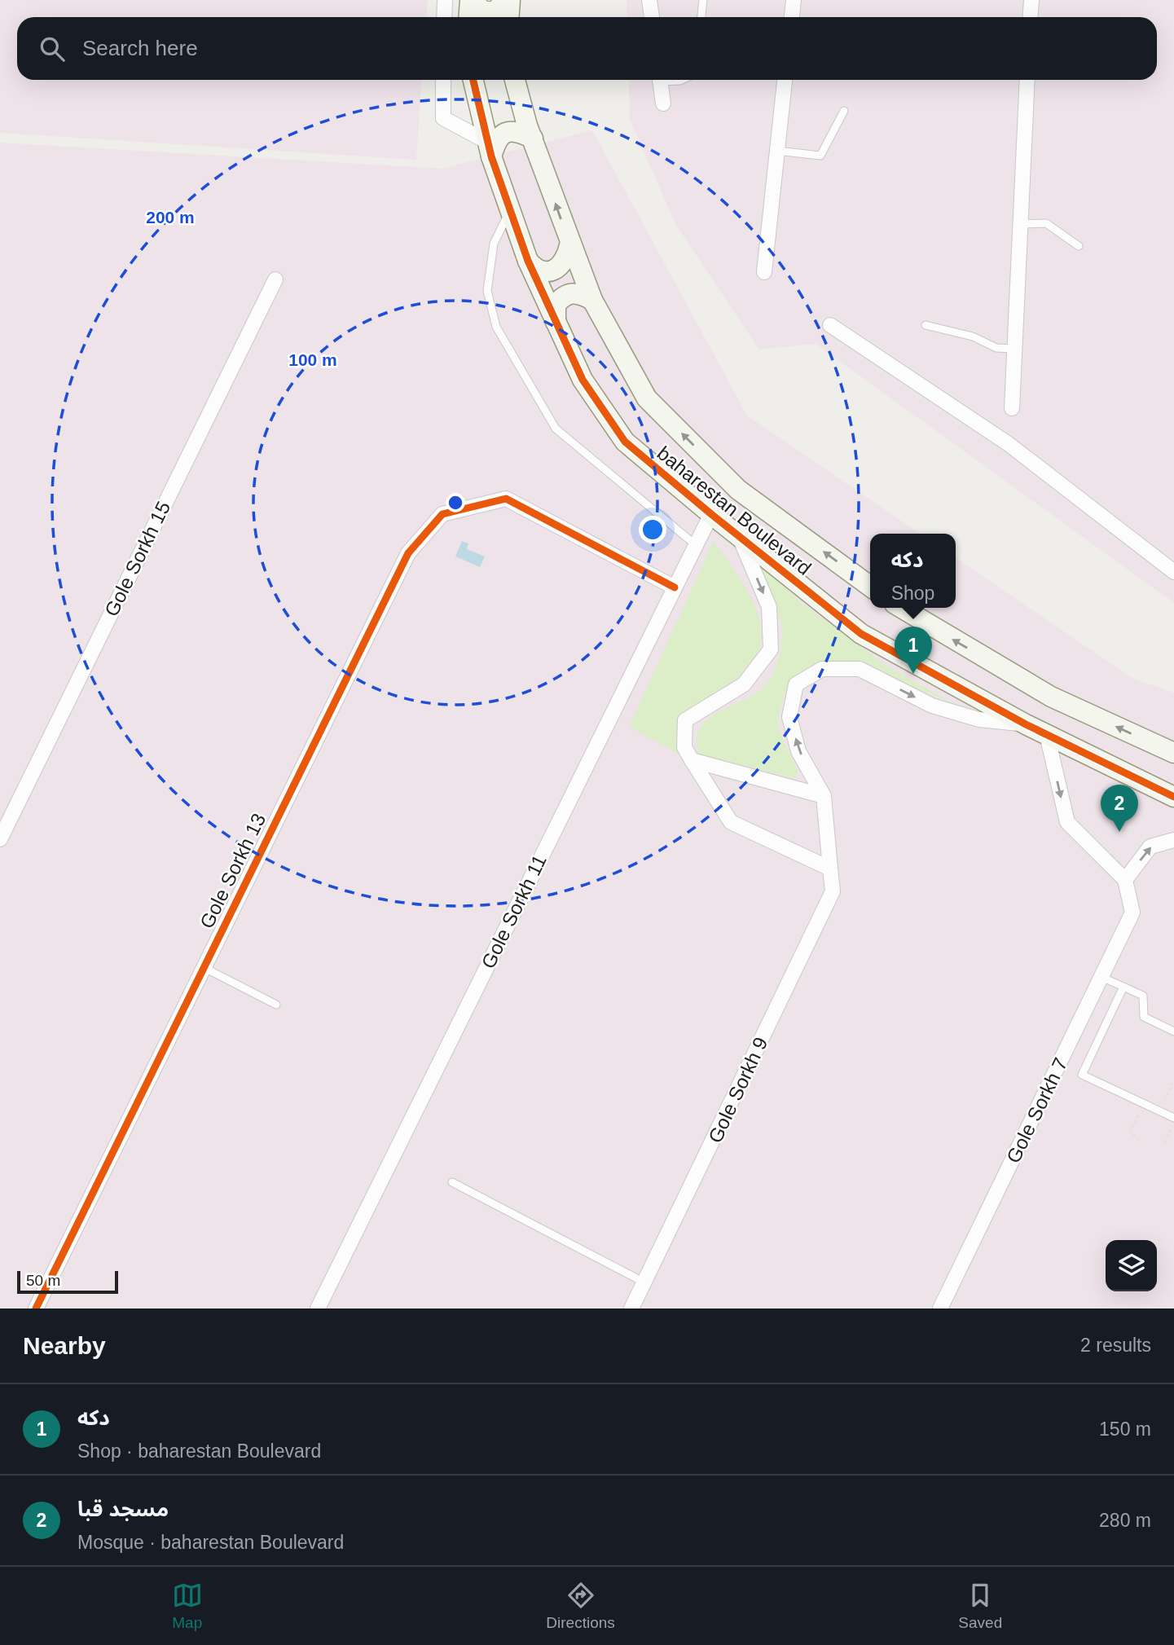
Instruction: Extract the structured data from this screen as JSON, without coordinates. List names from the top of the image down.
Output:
{
  "streets": {
    "street": [
      "baharestan Boulevard",
      "Gole Sorkh 15",
      "Gole Sorkh 13",
      "Gole Sorkh 11",
      "Gole Sorkh 9",
      "Gole Sorkh 7"
    ]
  },
  "crossings": [
    ["baharestan Boulevard", "Gole Sorkh 11"],
    ["Gole Sorkh 13", "Gole Sorkh 11"]
  ],
  "scale_bar": "50 m",
  "page": {
    "search": "Search here",
    "popup": ["دکه", "Shop"],
    "pins": ["1", "2"],
    "scale": "50 m",
    "heading": ["Nearby", "2 results"],
    "list": [
      {
        "mark": "1",
        "name": "دکه",
        "note": "Shop · baharestan Boulevard",
        "value": "150 m"
      },
      {
        "mark": "2",
        "name": "مسجد قبا",
        "note": "Mosque · baharestan Boulevard",
        "value": "280 m"
      }
    ],
    "nav": ["Map", "Directions", "Saved"]
  },
  "rings": ["200 m", "100 m"]
}
